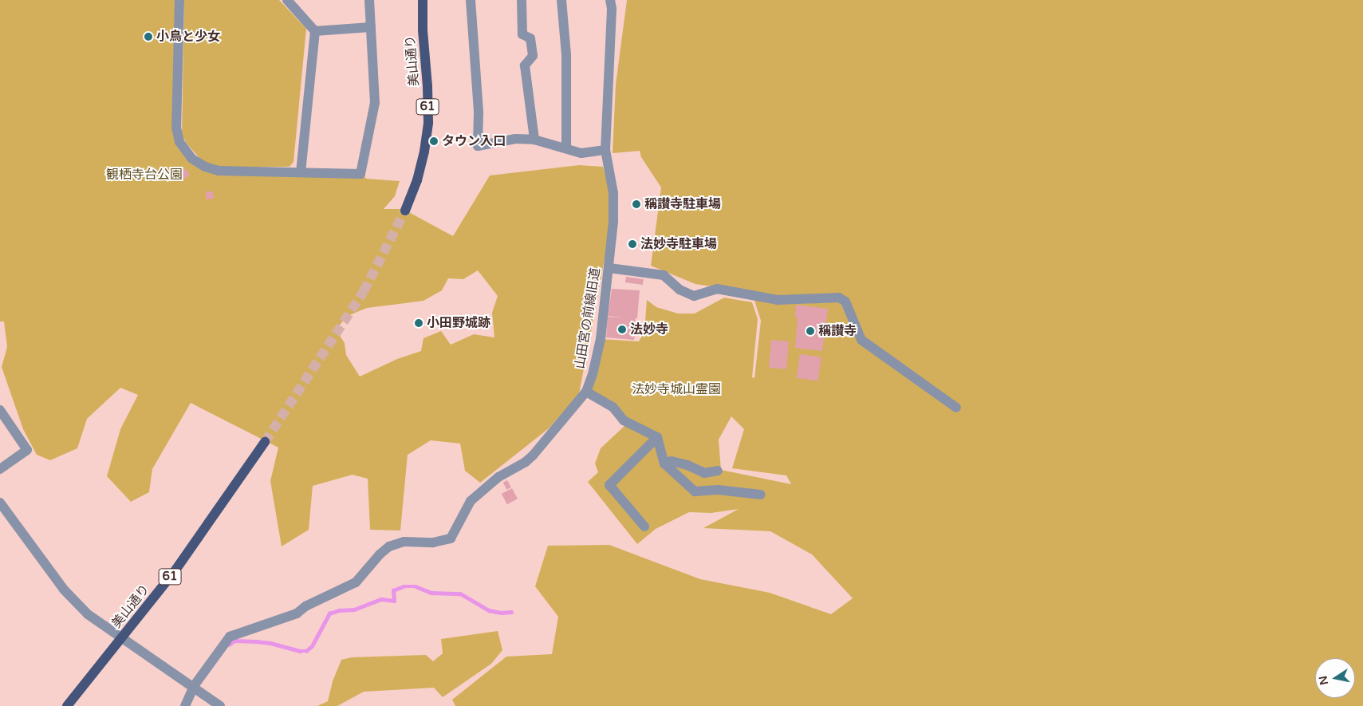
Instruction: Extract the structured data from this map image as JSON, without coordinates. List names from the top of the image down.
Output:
{
  "streets": {
    "main road": ["美山通り", "61"],
    "street": ["山田宮の前線旧道"]
  },
  "parks": ["観栖寺台公園", "法妙寺城山霊園"],
  "places": [
    "小鳥と少女",
    "タウン入口",
    "稱讃寺駐車場",
    "法妙寺駐車場",
    "小田野城跡",
    "法妙寺",
    "稱讃寺"
  ],
  "north": "left"
}
